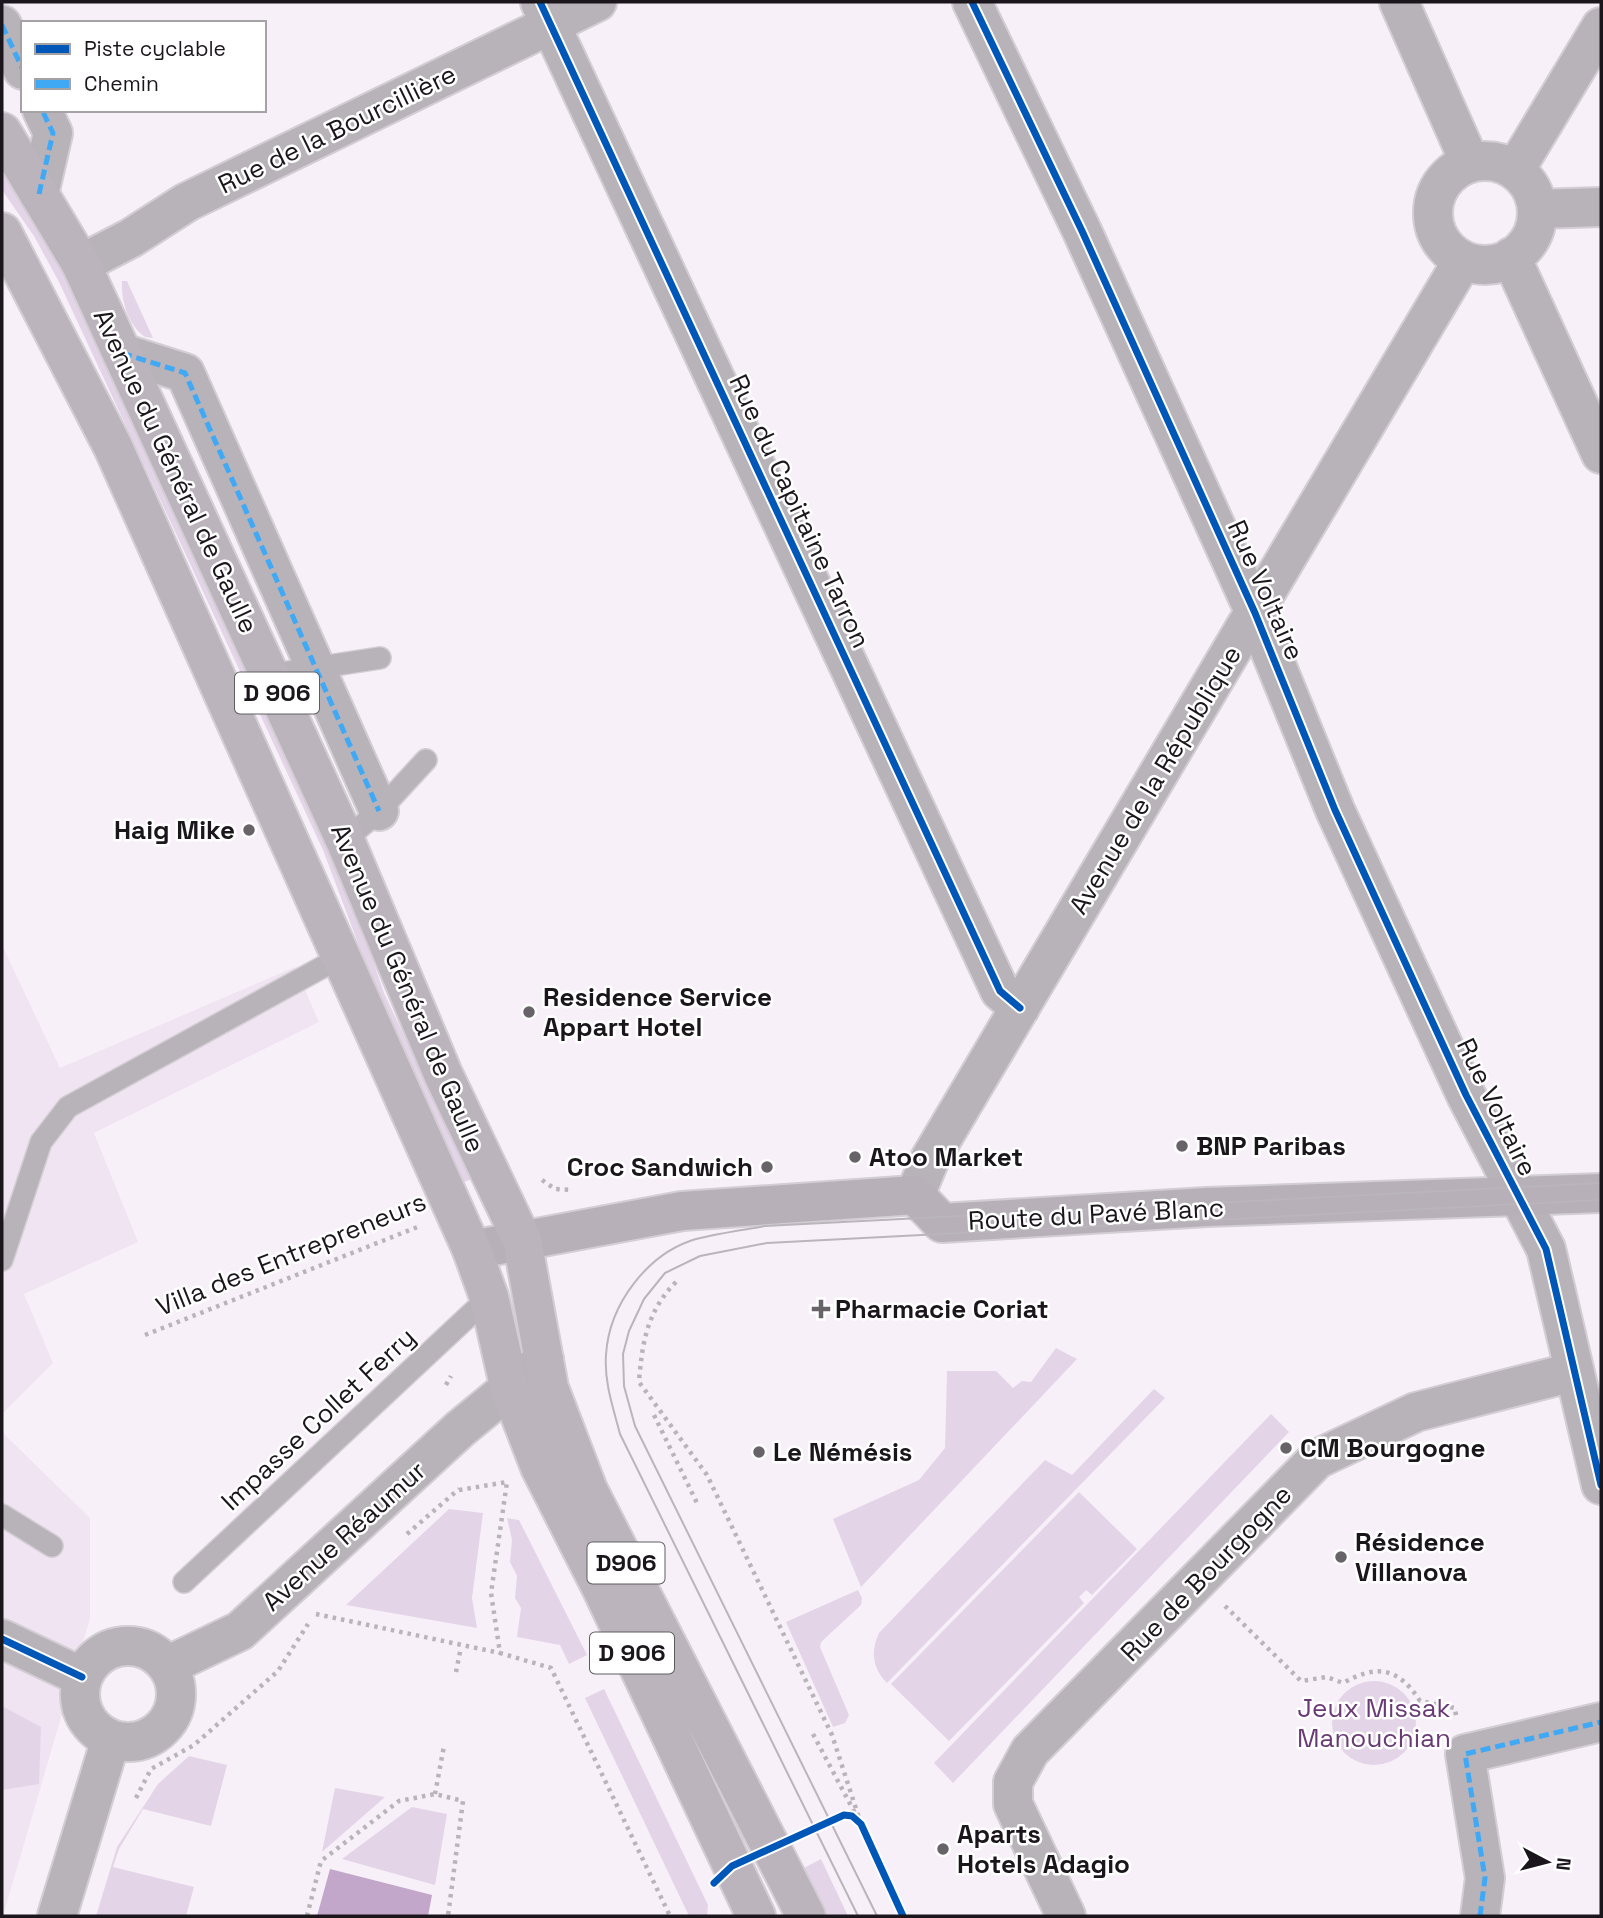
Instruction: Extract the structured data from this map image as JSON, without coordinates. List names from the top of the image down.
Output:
{
  "streets": {
    "main road": [
      "Avenue du Général de Gaulle",
      "D 906",
      "Route du Pavé Blanc",
      "D906"
    ],
    "street": [
      "Rue de la Bourcillière",
      "Rue du Capitaine Tarron",
      "Rue Voltaire",
      "Avenue de la République",
      "Avenue Réaumur",
      "Rue de Bourgogne"
    ],
    "lane": ["Impasse Collet Ferry"],
    "path": ["Villa des Entrepreneurs"]
  },
  "crossings": [
    ["Rue de la Bourcillière", "Avenue du Général de Gaulle"],
    ["Rue de la Bourcillière", "Rue du Capitaine Tarron"],
    ["Avenue du Général de Gaulle", "Villa des Entrepreneurs"],
    ["Avenue du Général de Gaulle", "Impasse Collet Ferry"],
    ["Avenue du Général de Gaulle", "Avenue Réaumur"],
    ["Rue du Capitaine Tarron", "Avenue de la République"],
    ["Rue Voltaire", "Avenue de la République"],
    ["Rue Voltaire", "Route du Pavé Blanc"],
    ["Rue Voltaire", "Rue de Bourgogne"],
    ["Avenue de la République", "Route du Pavé Blanc"]
  ],
  "parks": ["Jeux Missak Manouchian"],
  "places": {
    "other": [
      "Haig Mike",
      "Residence Service Appart Hotel",
      "BNP Paribas",
      "Atoo Market",
      "Croc Sandwich",
      "CM Bourgogne",
      "Le Némésis",
      "Résidence Villanova",
      "Aparts Hotels Adagio"
    ],
    "health": ["Pharmacie Coriat"]
  },
  "legend": ["Piste cyclable", "Chemin"],
  "north": "right"
}
